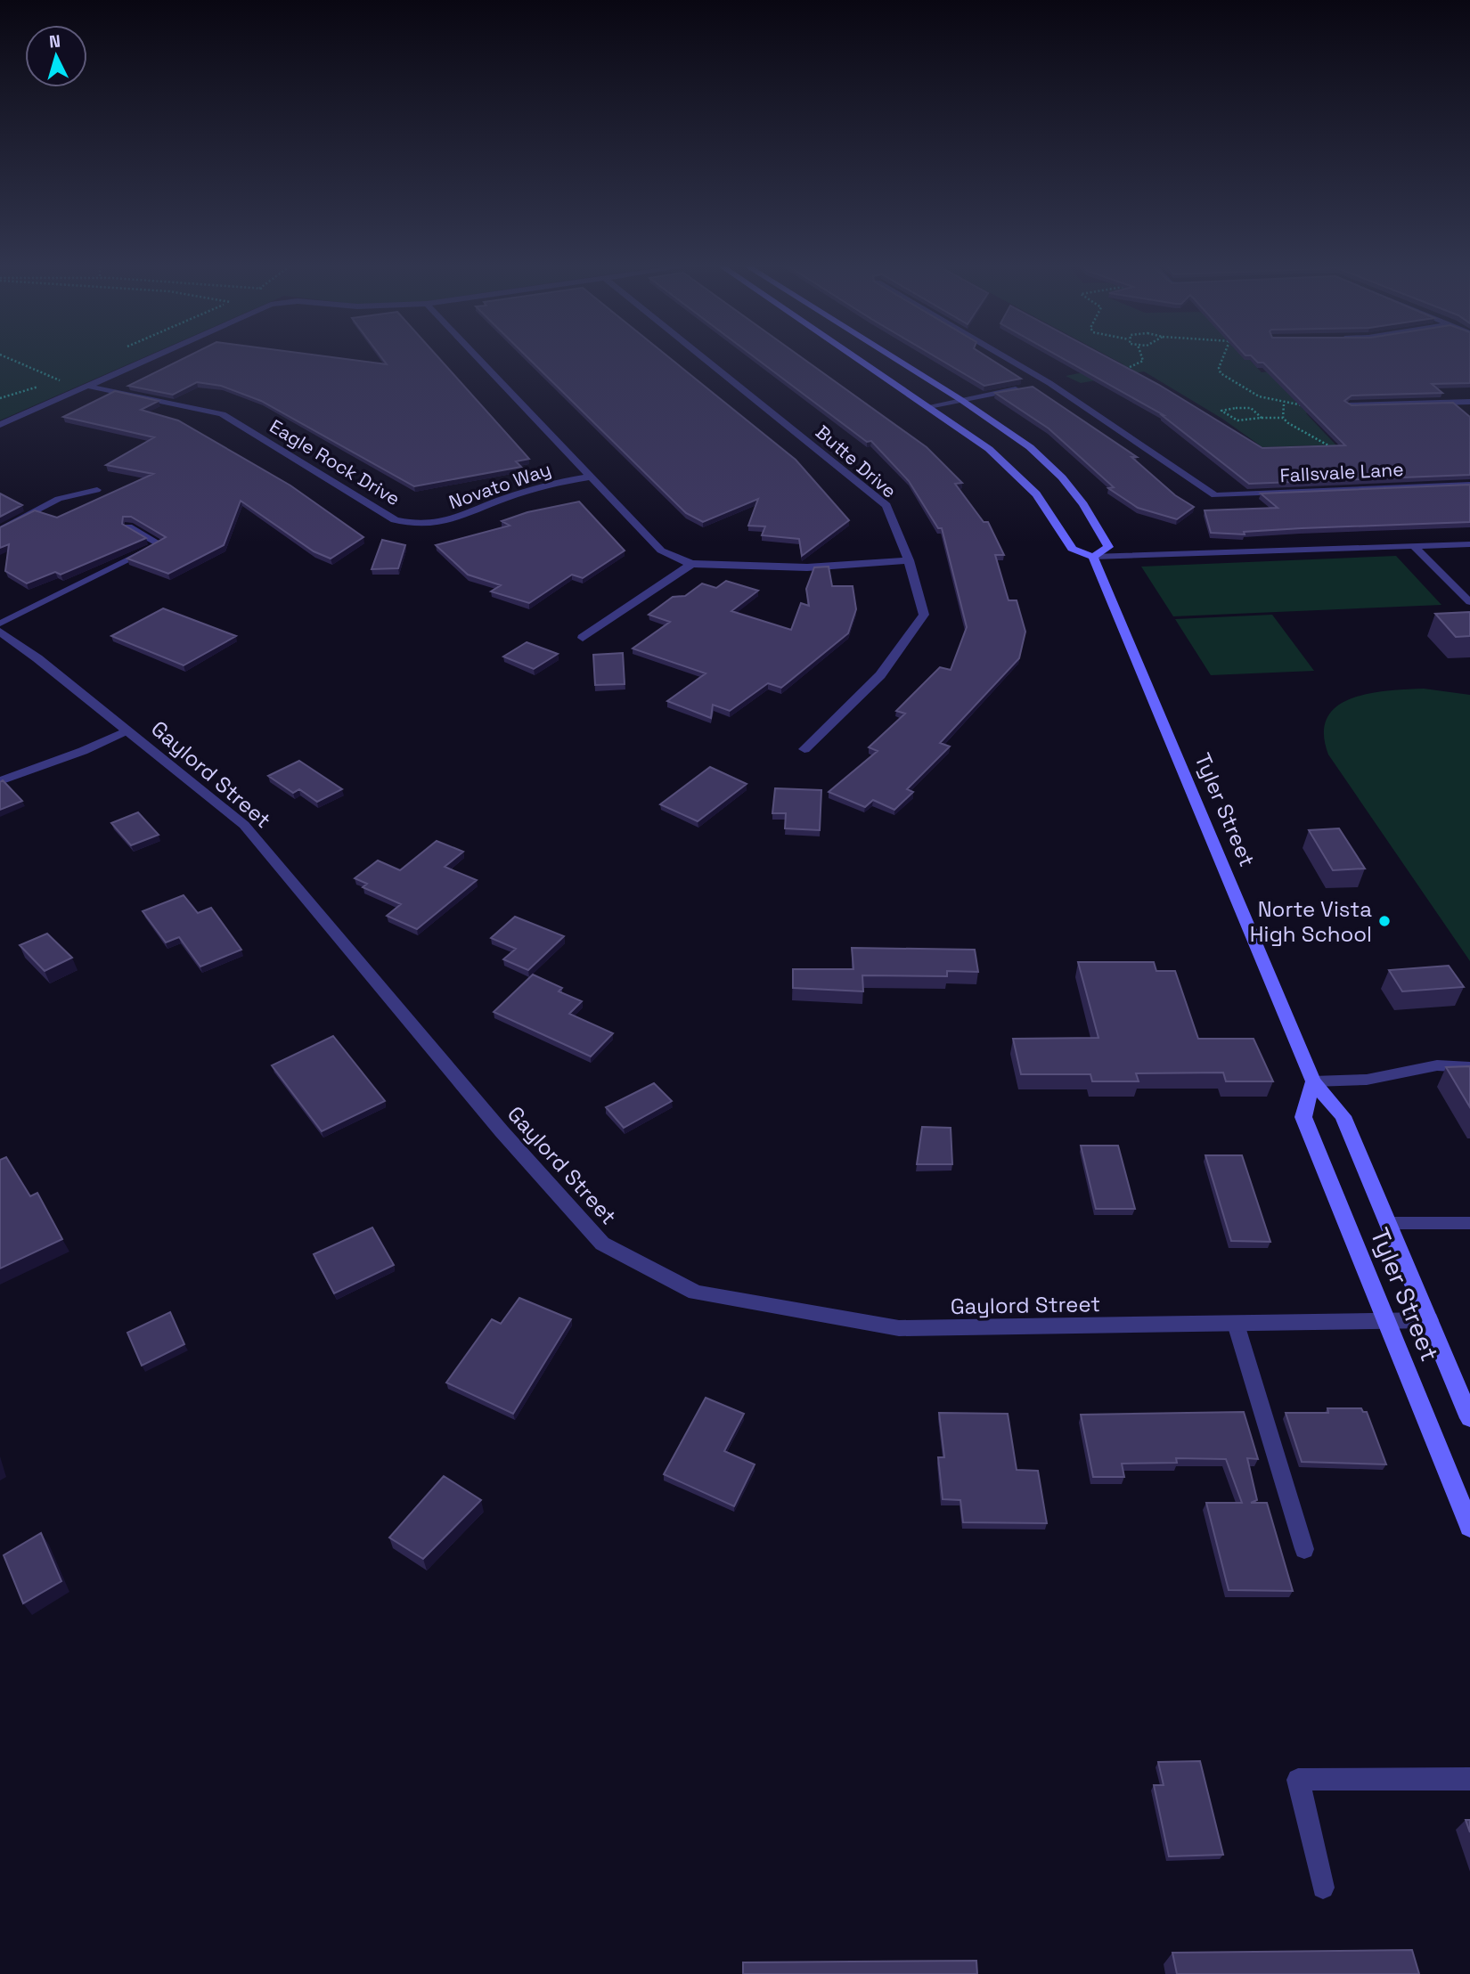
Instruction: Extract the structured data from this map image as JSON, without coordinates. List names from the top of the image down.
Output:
{
  "streets": {
    "main road": ["Tyler Street"],
    "street": [
      "Butte Drive",
      "Eagle Rock Drive",
      "Fallsvale Lane",
      "Novato Way",
      "Gaylord Street"
    ]
  },
  "crossings": [
    ["Eagle Rock Drive", "Novato Way"],
    ["Gaylord Street", "Tyler Street"]
  ],
  "places": ["Norte Vista High School"],
  "north": "top"
}
